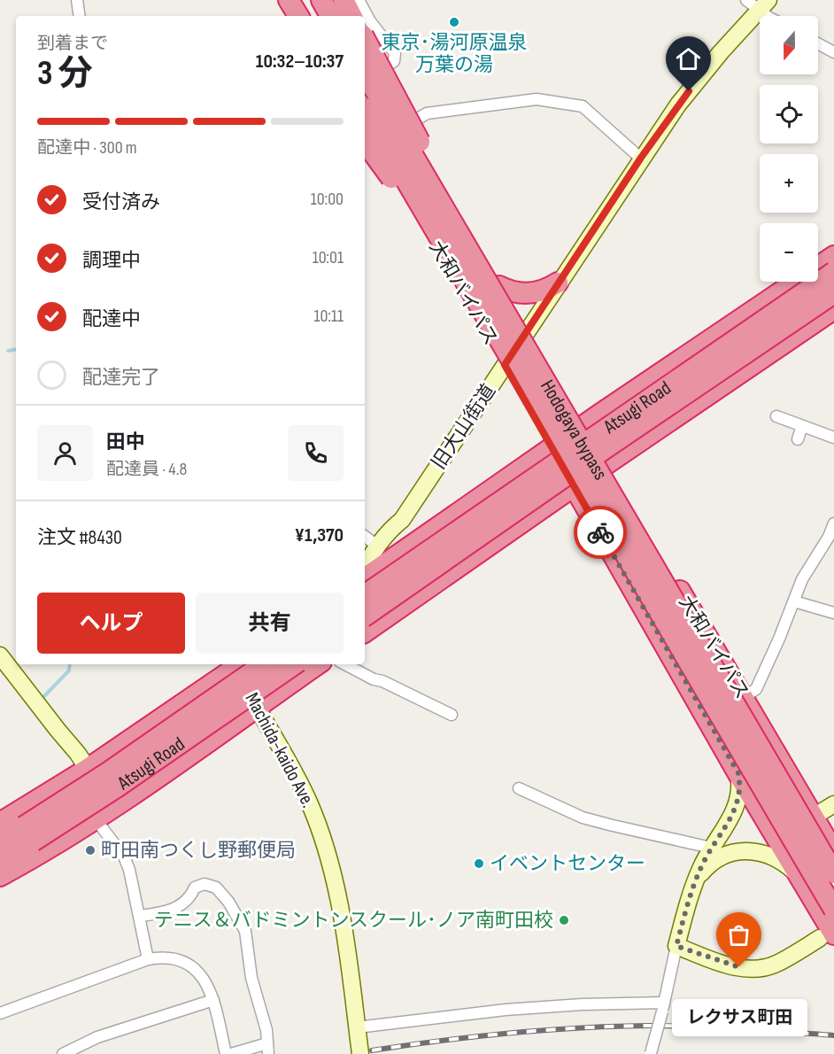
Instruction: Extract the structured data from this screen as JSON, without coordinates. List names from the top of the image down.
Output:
{
  "streets": {
    "highway": ["大和バイパス", "Atsugi Road", "Hodogaya bypass"],
    "street": ["旧大山街道", "Machida-kaido Ave."]
  },
  "crossings": [
    ["大和バイパス", "旧大山街道"],
    ["大和バイパス", "Hodogaya bypass"],
    ["旧大山街道", "Hodogaya bypass"]
  ],
  "places": [
    "東京･湯河原温泉 万葉の湯",
    "町田南つくし野郵便局",
    "イベントセンター",
    "テニス＆バドミントンスクール･ノア南町田校",
    "レクサス町田"
  ],
  "north": "bottom",
  "page": {
    "map_buttons": ["+", "−"],
    "heading": ["3 分", "到着まで", "10:32–10:37"],
    "panel": [
      "田中",
      "配達員 · 4.8",
      "注文 #8430",
      "¥1,370"
    ],
    "bar": "配達中 · 300 m",
    "list": [
      ["受付済み", "10:00"],
      ["調理中", "10:01"],
      ["配達中", "10:11"],
      "配達完了"
    ],
    "buttons": ["ヘルプ", "共有"],
    "bubble": "レクサス町田"
  }
}
